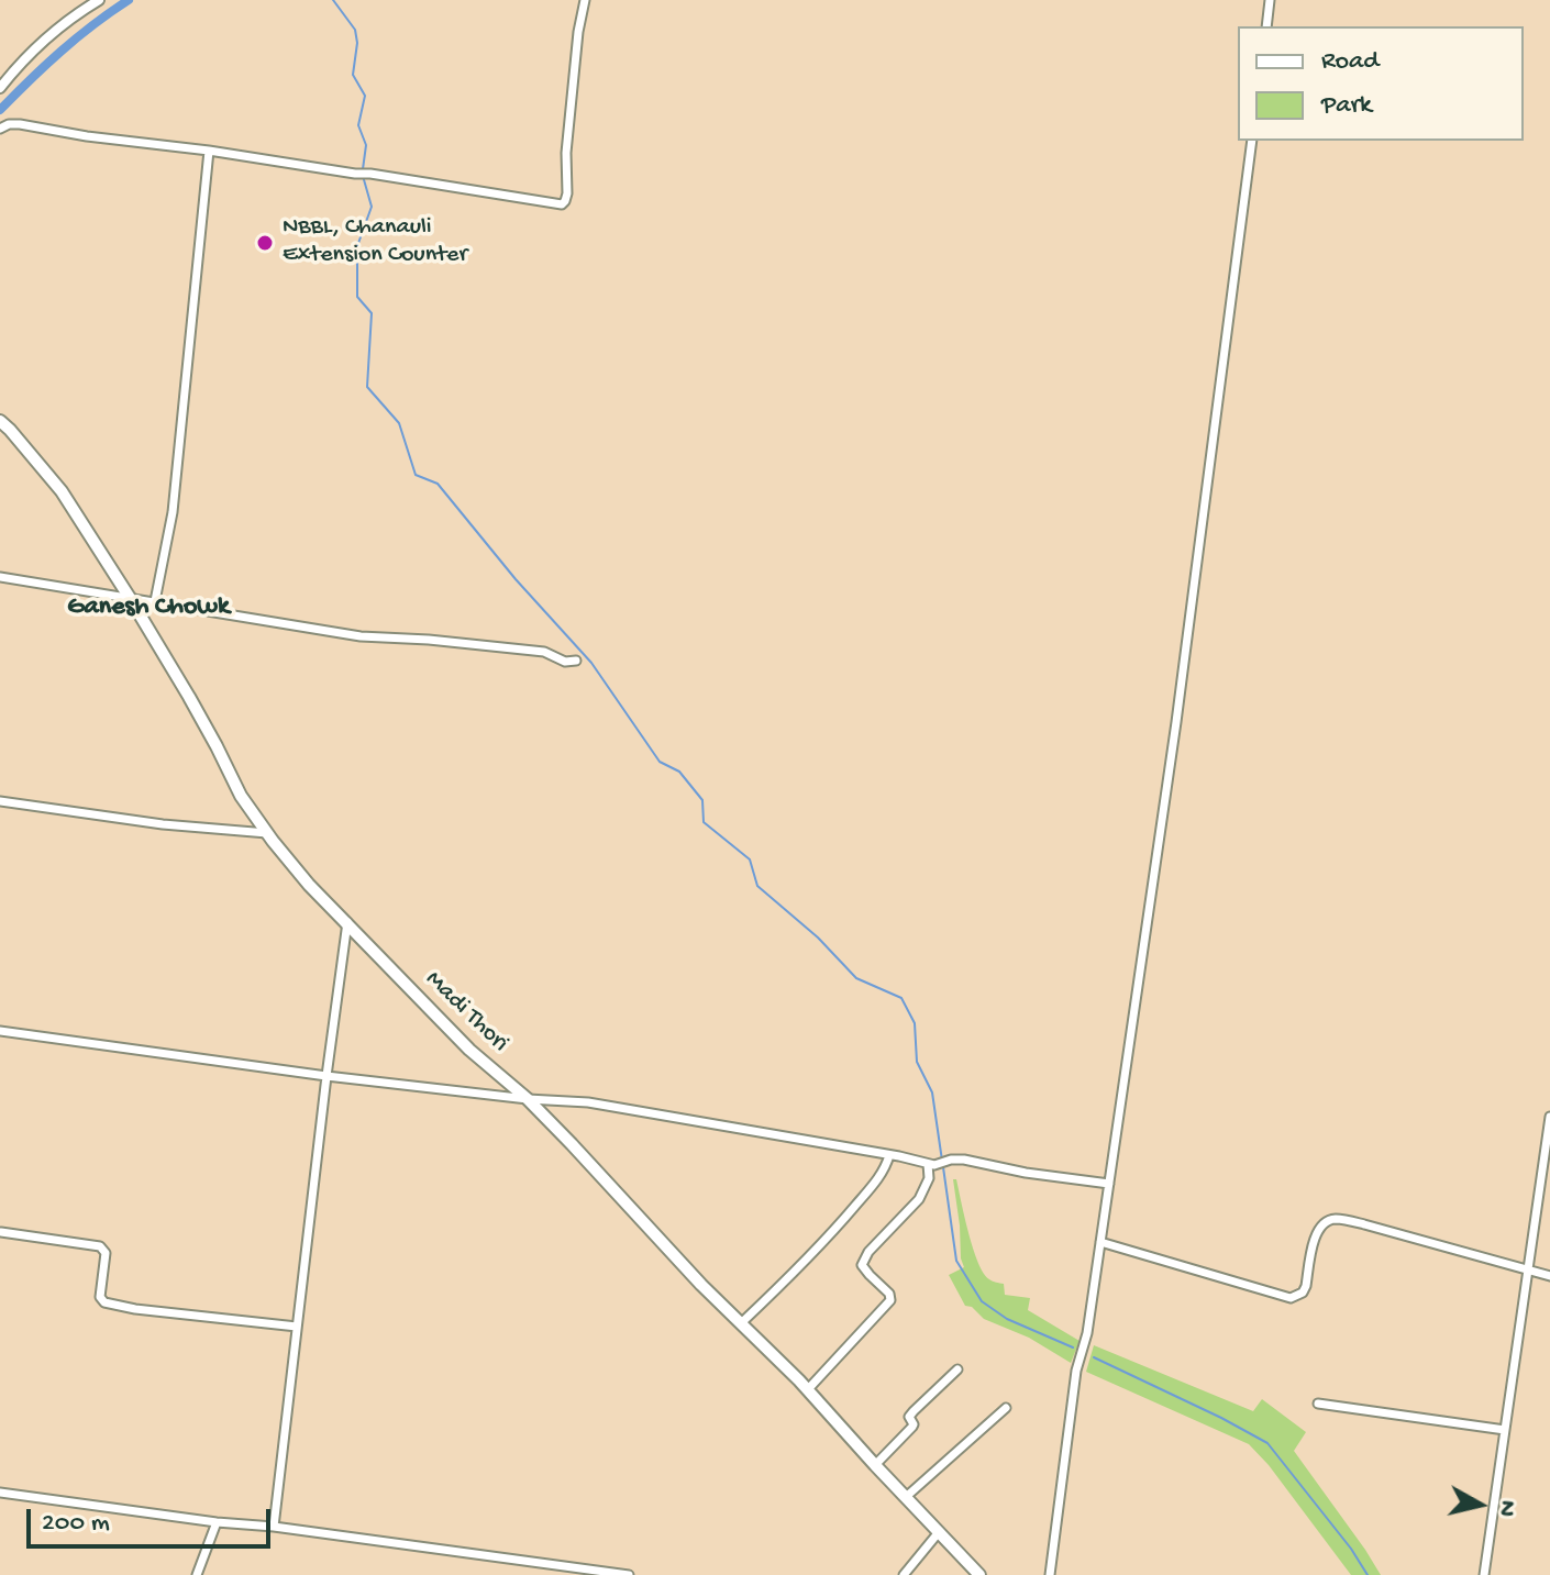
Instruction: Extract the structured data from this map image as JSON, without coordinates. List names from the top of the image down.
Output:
{
  "streets": {
    "main road": ["Madi Thori"]
  },
  "districts": ["Ganesh Chowk"],
  "places": ["NBBL, Chanauli Extension Counter"],
  "legend": ["Road", "Park"],
  "scale_bar": "200 m",
  "north": "right"
}
